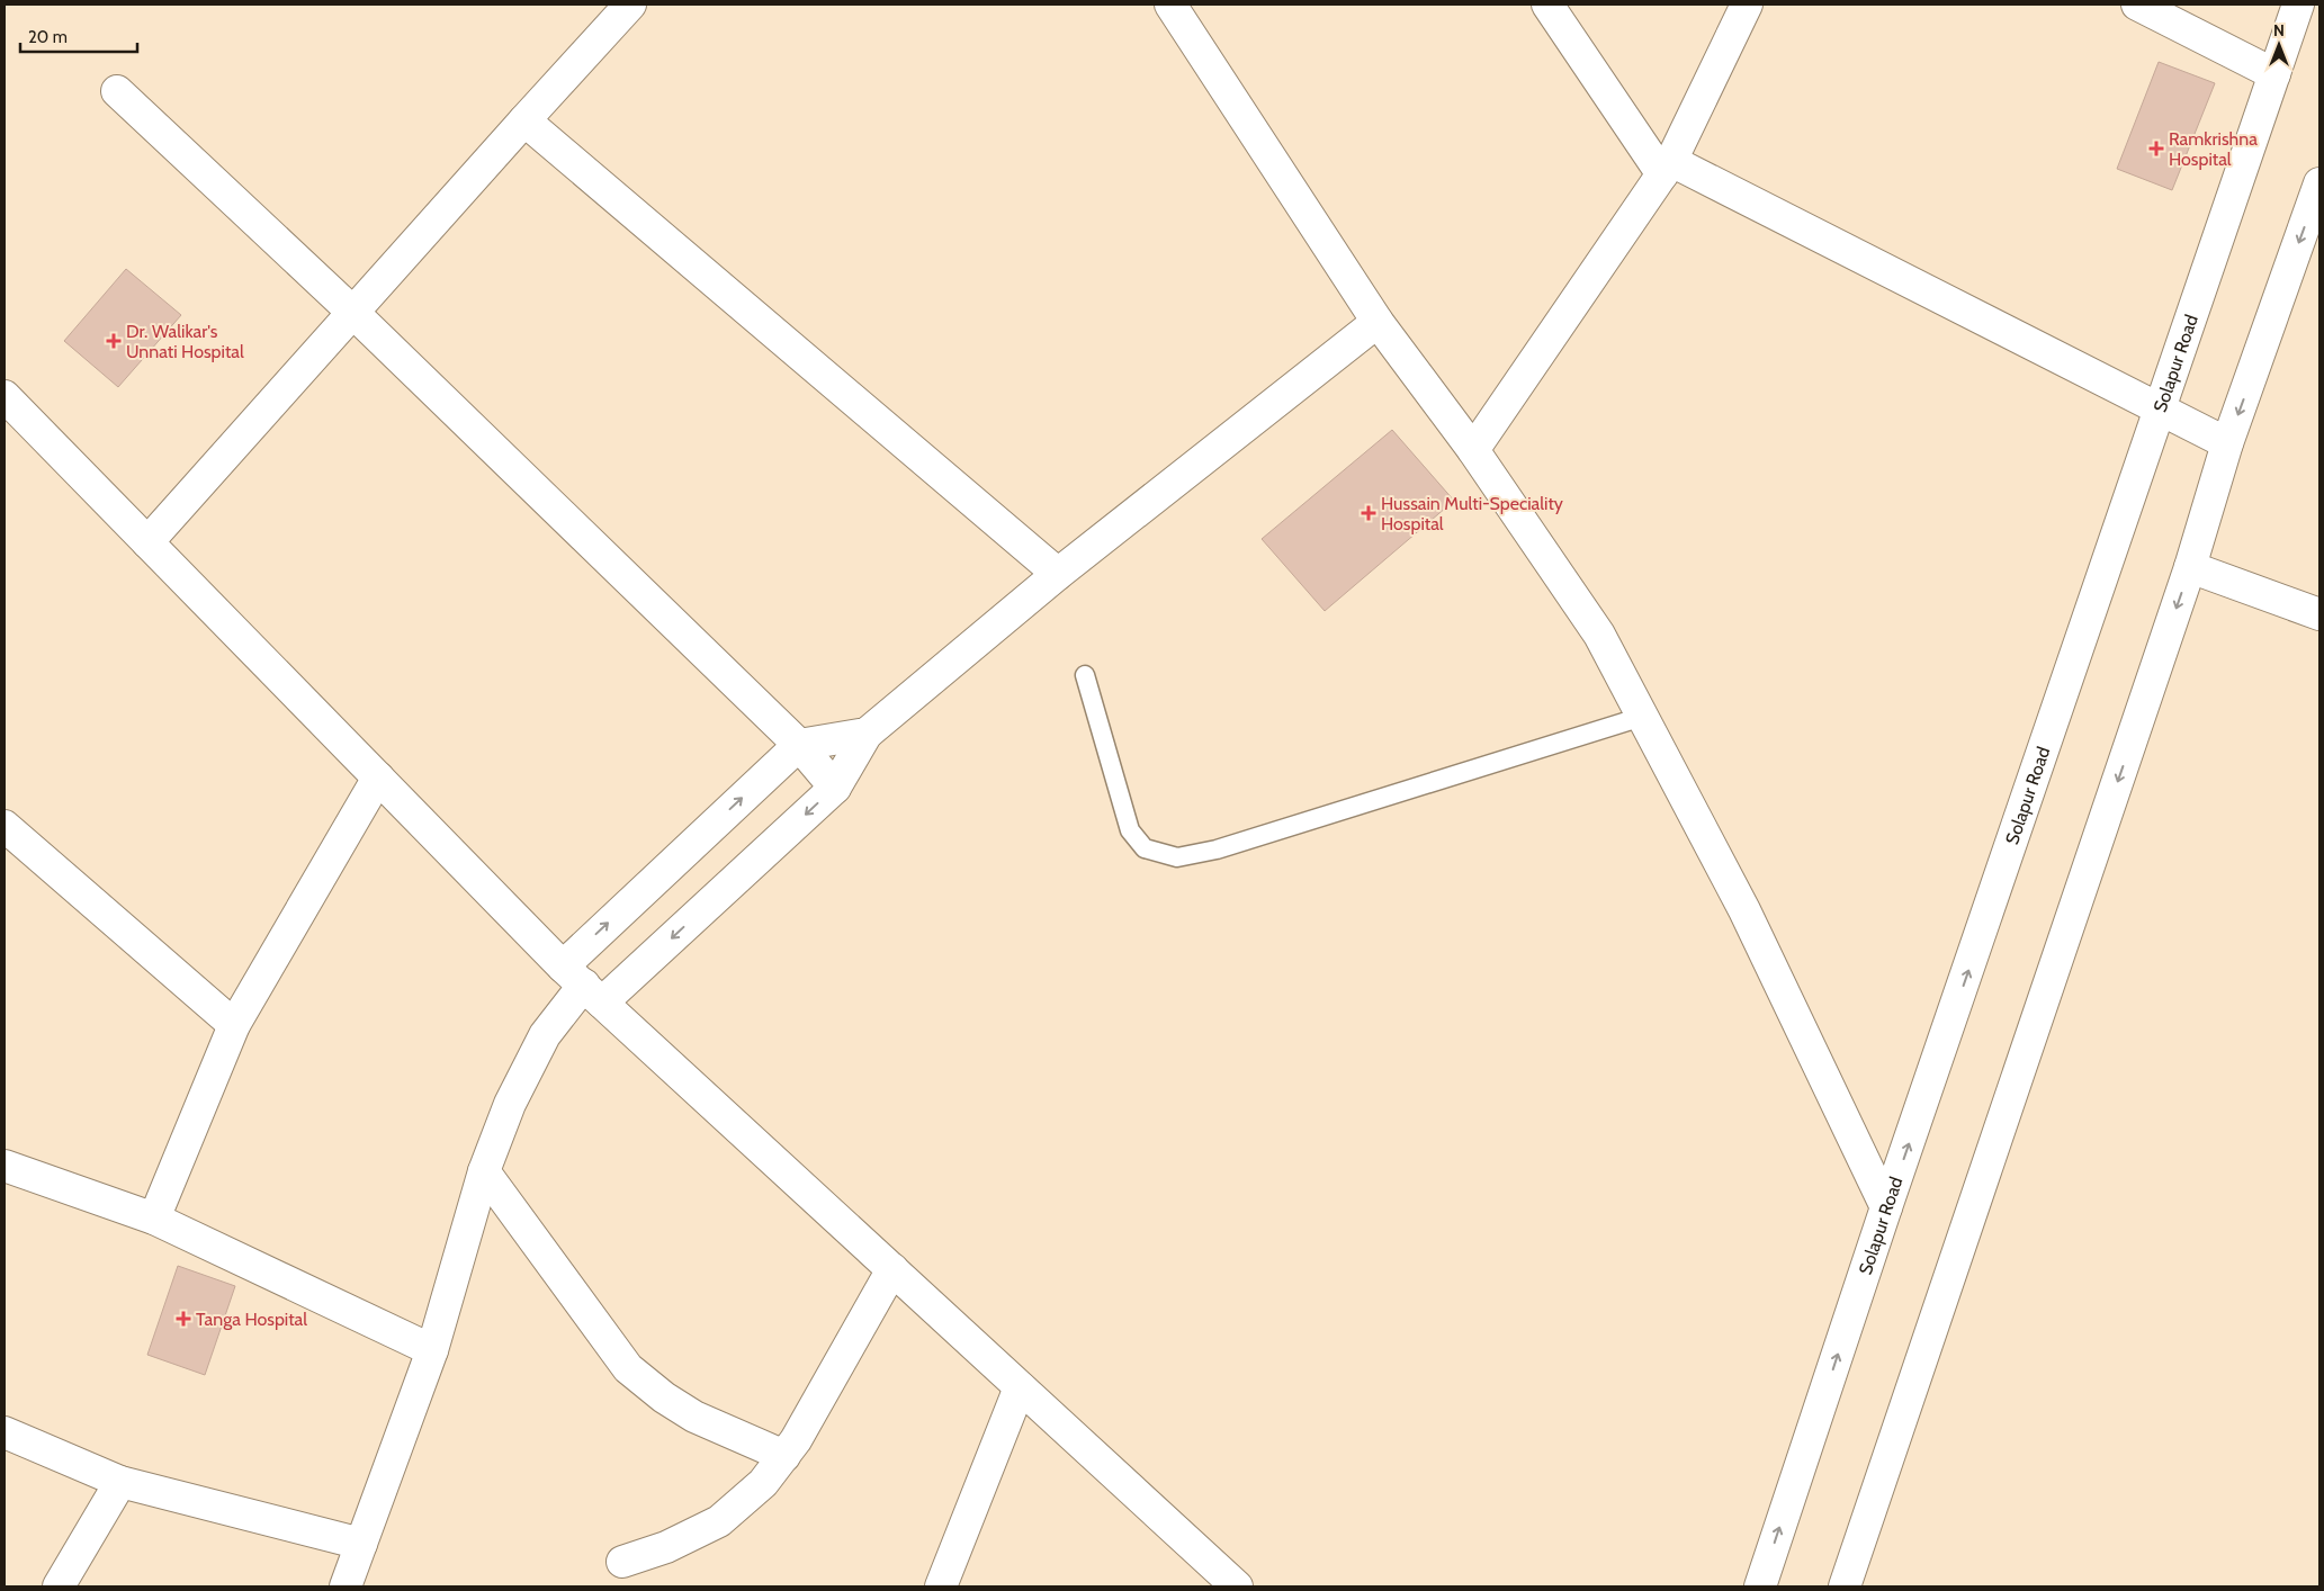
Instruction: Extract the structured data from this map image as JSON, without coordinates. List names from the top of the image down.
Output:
{
  "streets": {
    "street": ["Solapur Road"]
  },
  "places": {
    "health": [
      "Ramkrishna Hospital",
      "Dr. Walikar's Unnati Hospital",
      "Hussain Multi-Speciality Hospital",
      "Tanga Hospital"
    ]
  },
  "scale_bar": "20 m",
  "north": "top"
}
